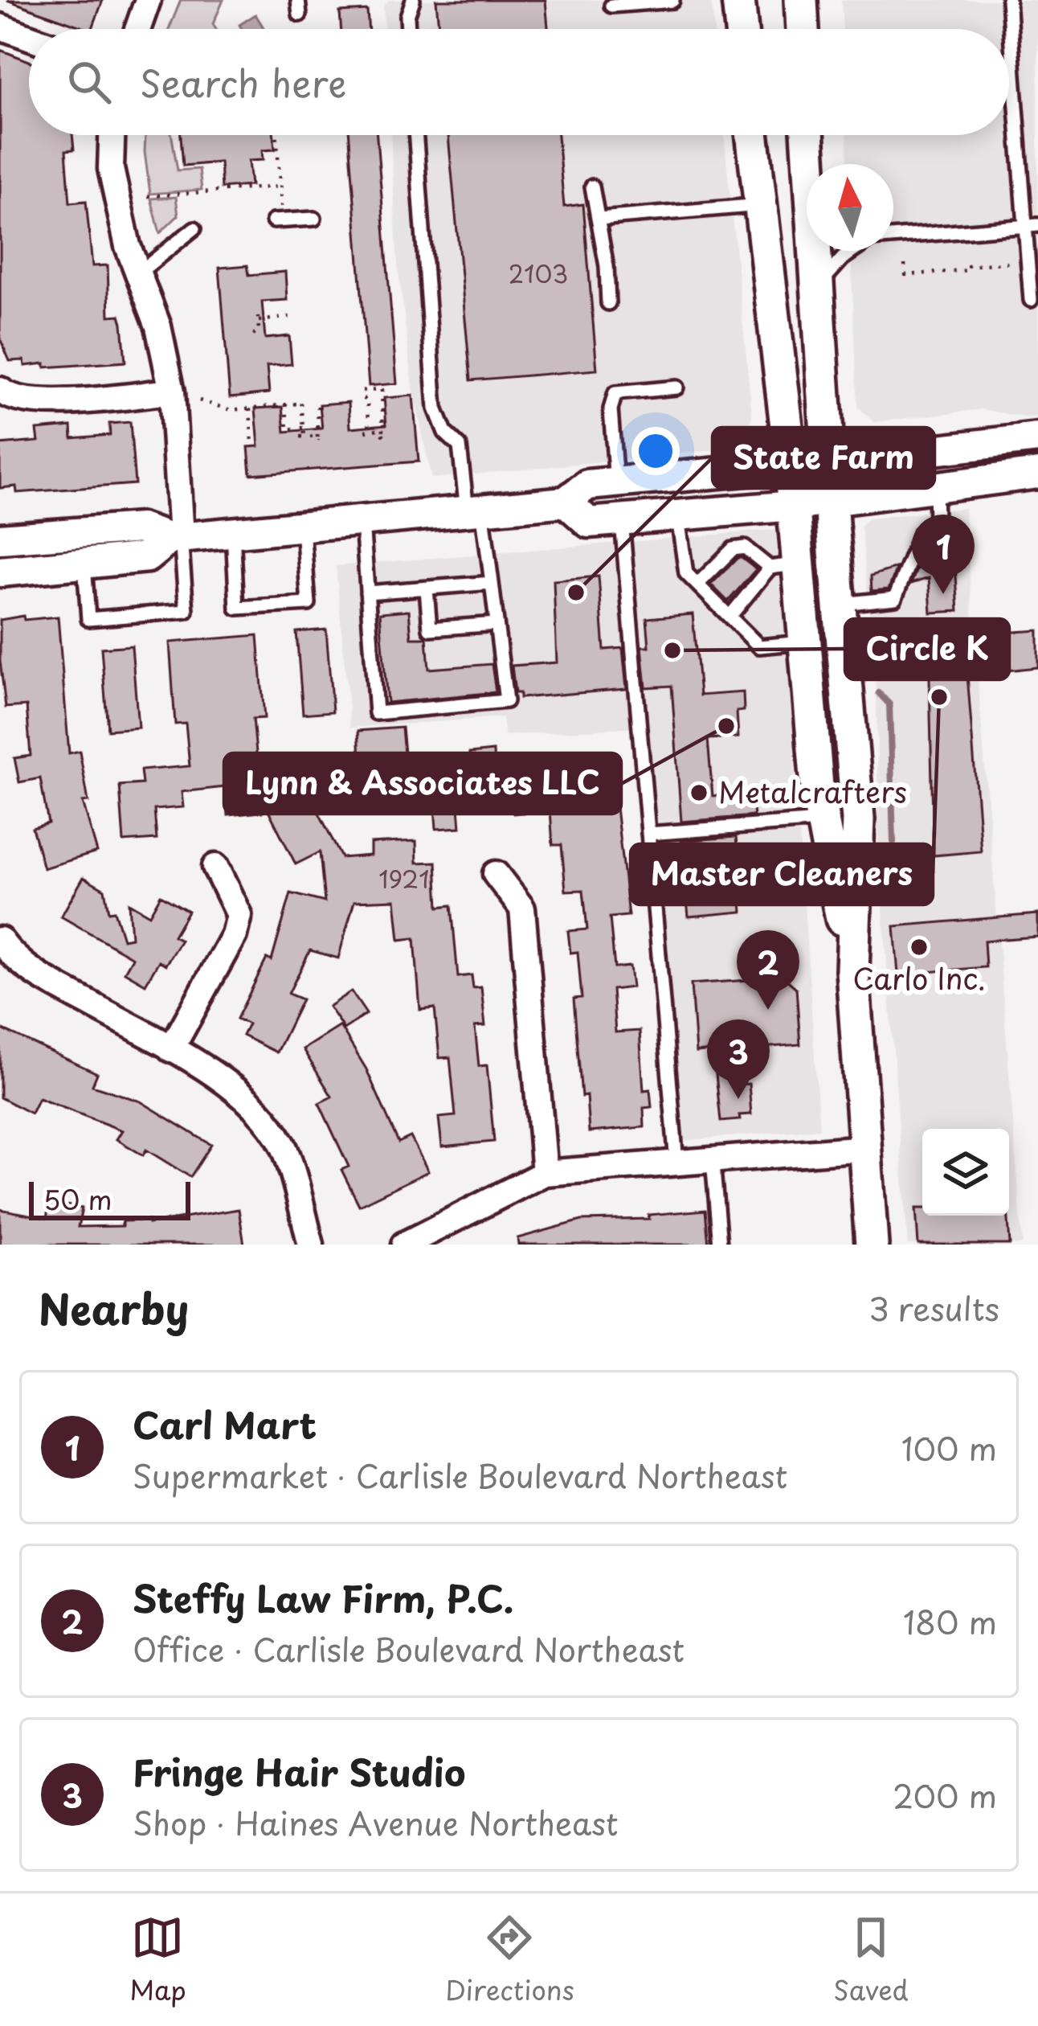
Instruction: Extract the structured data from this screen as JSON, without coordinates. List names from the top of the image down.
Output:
{
  "places": [
    "State Farm",
    "Circle K",
    "Master Cleaners",
    "Lynn & Associates LLC",
    "Metalcrafters",
    "Carlo Inc."
  ],
  "house_numbers": ["2103", "1921"],
  "scale_bar": "50 m",
  "north": "top",
  "page": {
    "search": "Search here",
    "pins": ["1", "2", "3"],
    "scale": "50 m",
    "heading": ["Nearby", "3 results"],
    "list": [
      {
        "mark": "1",
        "name": "Carl Mart",
        "note": "Supermarket · Carlisle Boulevard Northeast",
        "value": "100 m"
      },
      {
        "mark": "2",
        "name": "Steffy Law Firm, P.C.",
        "note": "Office · Carlisle Boulevard Northeast",
        "value": "180 m"
      },
      {
        "mark": "3",
        "name": "Fringe Hair Studio",
        "note": "Shop · Haines Avenue Northeast",
        "value": "200 m"
      }
    ],
    "nav": ["Map", "Directions", "Saved"]
  }
}
